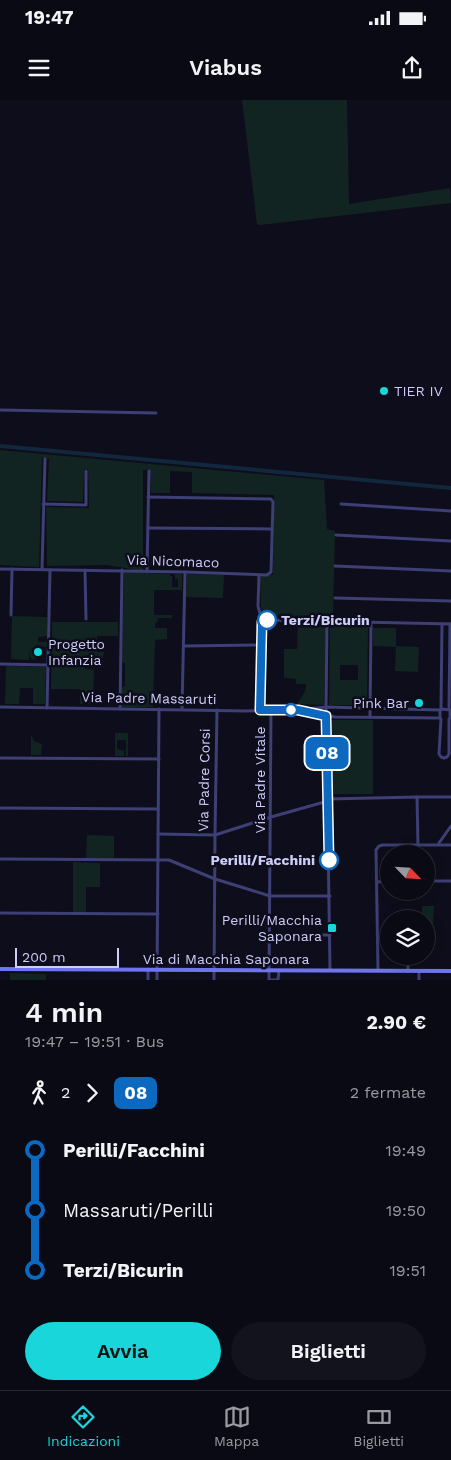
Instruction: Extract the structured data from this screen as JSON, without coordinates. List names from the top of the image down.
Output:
{
  "streets": {
    "street": [
      "Via Nicomaco",
      "Via Padre Massaruti",
      "Via Padre Corsi",
      "Via Padre Vitale",
      "Via di Macchia Saponara"
    ]
  },
  "crossings": [
    ["Via Padre Massaruti", "Via Padre Corsi"],
    ["Via Padre Massaruti", "Via Padre Vitale"],
    ["Via Padre Corsi", "Via di Macchia Saponara"],
    ["Via Padre Vitale", "Via di Macchia Saponara"]
  ],
  "places": {
    "other": [
      "TIER IV",
      "Terzi/Bicurin",
      "Progetto Infanzia",
      "Pink Bar",
      "Perilli/Facchini"
    ],
    "transit": ["Perilli/Macchia Saponara"]
  },
  "lines": ["bus line 08"],
  "scale_bar": "200 m",
  "north": "bottom right",
  "page": {
    "status": "19:47",
    "header": "Viabus",
    "on_map": "08",
    "scale": "200 m",
    "heading": ["4 min", "19:47 – 19:51 · Bus", "2.90 €"],
    "legs": ["2", "08", "2 fermate"],
    "list": [
      {
        "name": "Perilli/Facchini",
        "value": "19:49"
      },
      {
        "name": "Massaruti/Perilli",
        "value": "19:50"
      },
      {
        "name": "Terzi/Bicurin",
        "value": "19:51"
      }
    ],
    "buttons": ["Avvia", "Biglietti"],
    "tabs": ["Indicazioni", "Mappa", "Biglietti"]
  }
}
